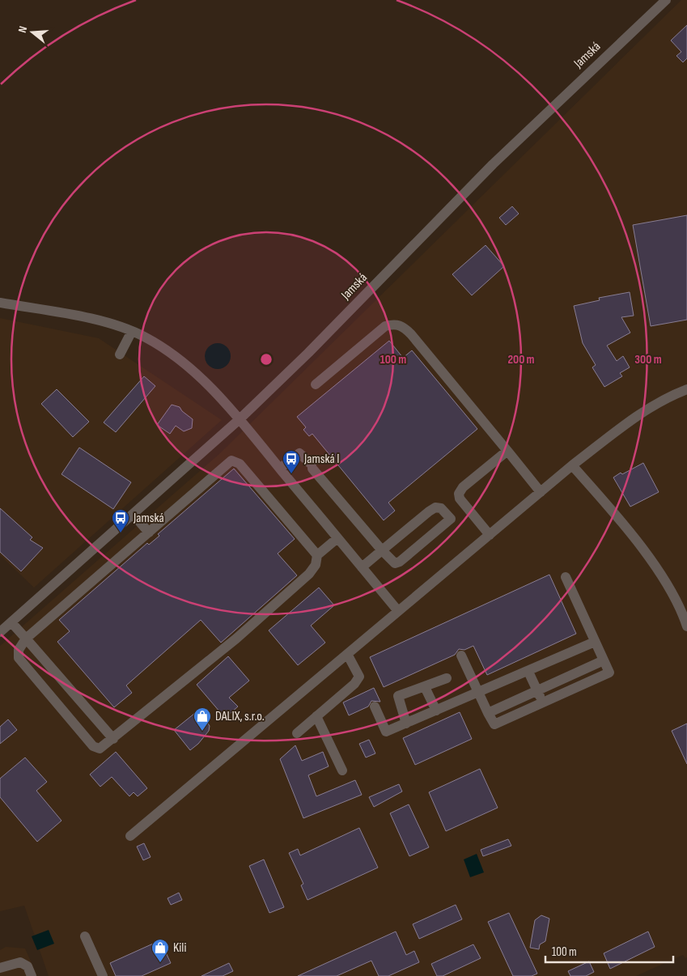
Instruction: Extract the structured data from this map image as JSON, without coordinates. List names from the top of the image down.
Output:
{
  "streets": {
    "street": ["Jamská"]
  },
  "places": {
    "bus stop": ["Jamská I", "Jamská"],
    "shop": ["DALIX, s.r.o.", "Kili"]
  },
  "scale_bar": "100 m",
  "north": "left",
  "rings": ["100 m", "200 m", "300 m"]
}
